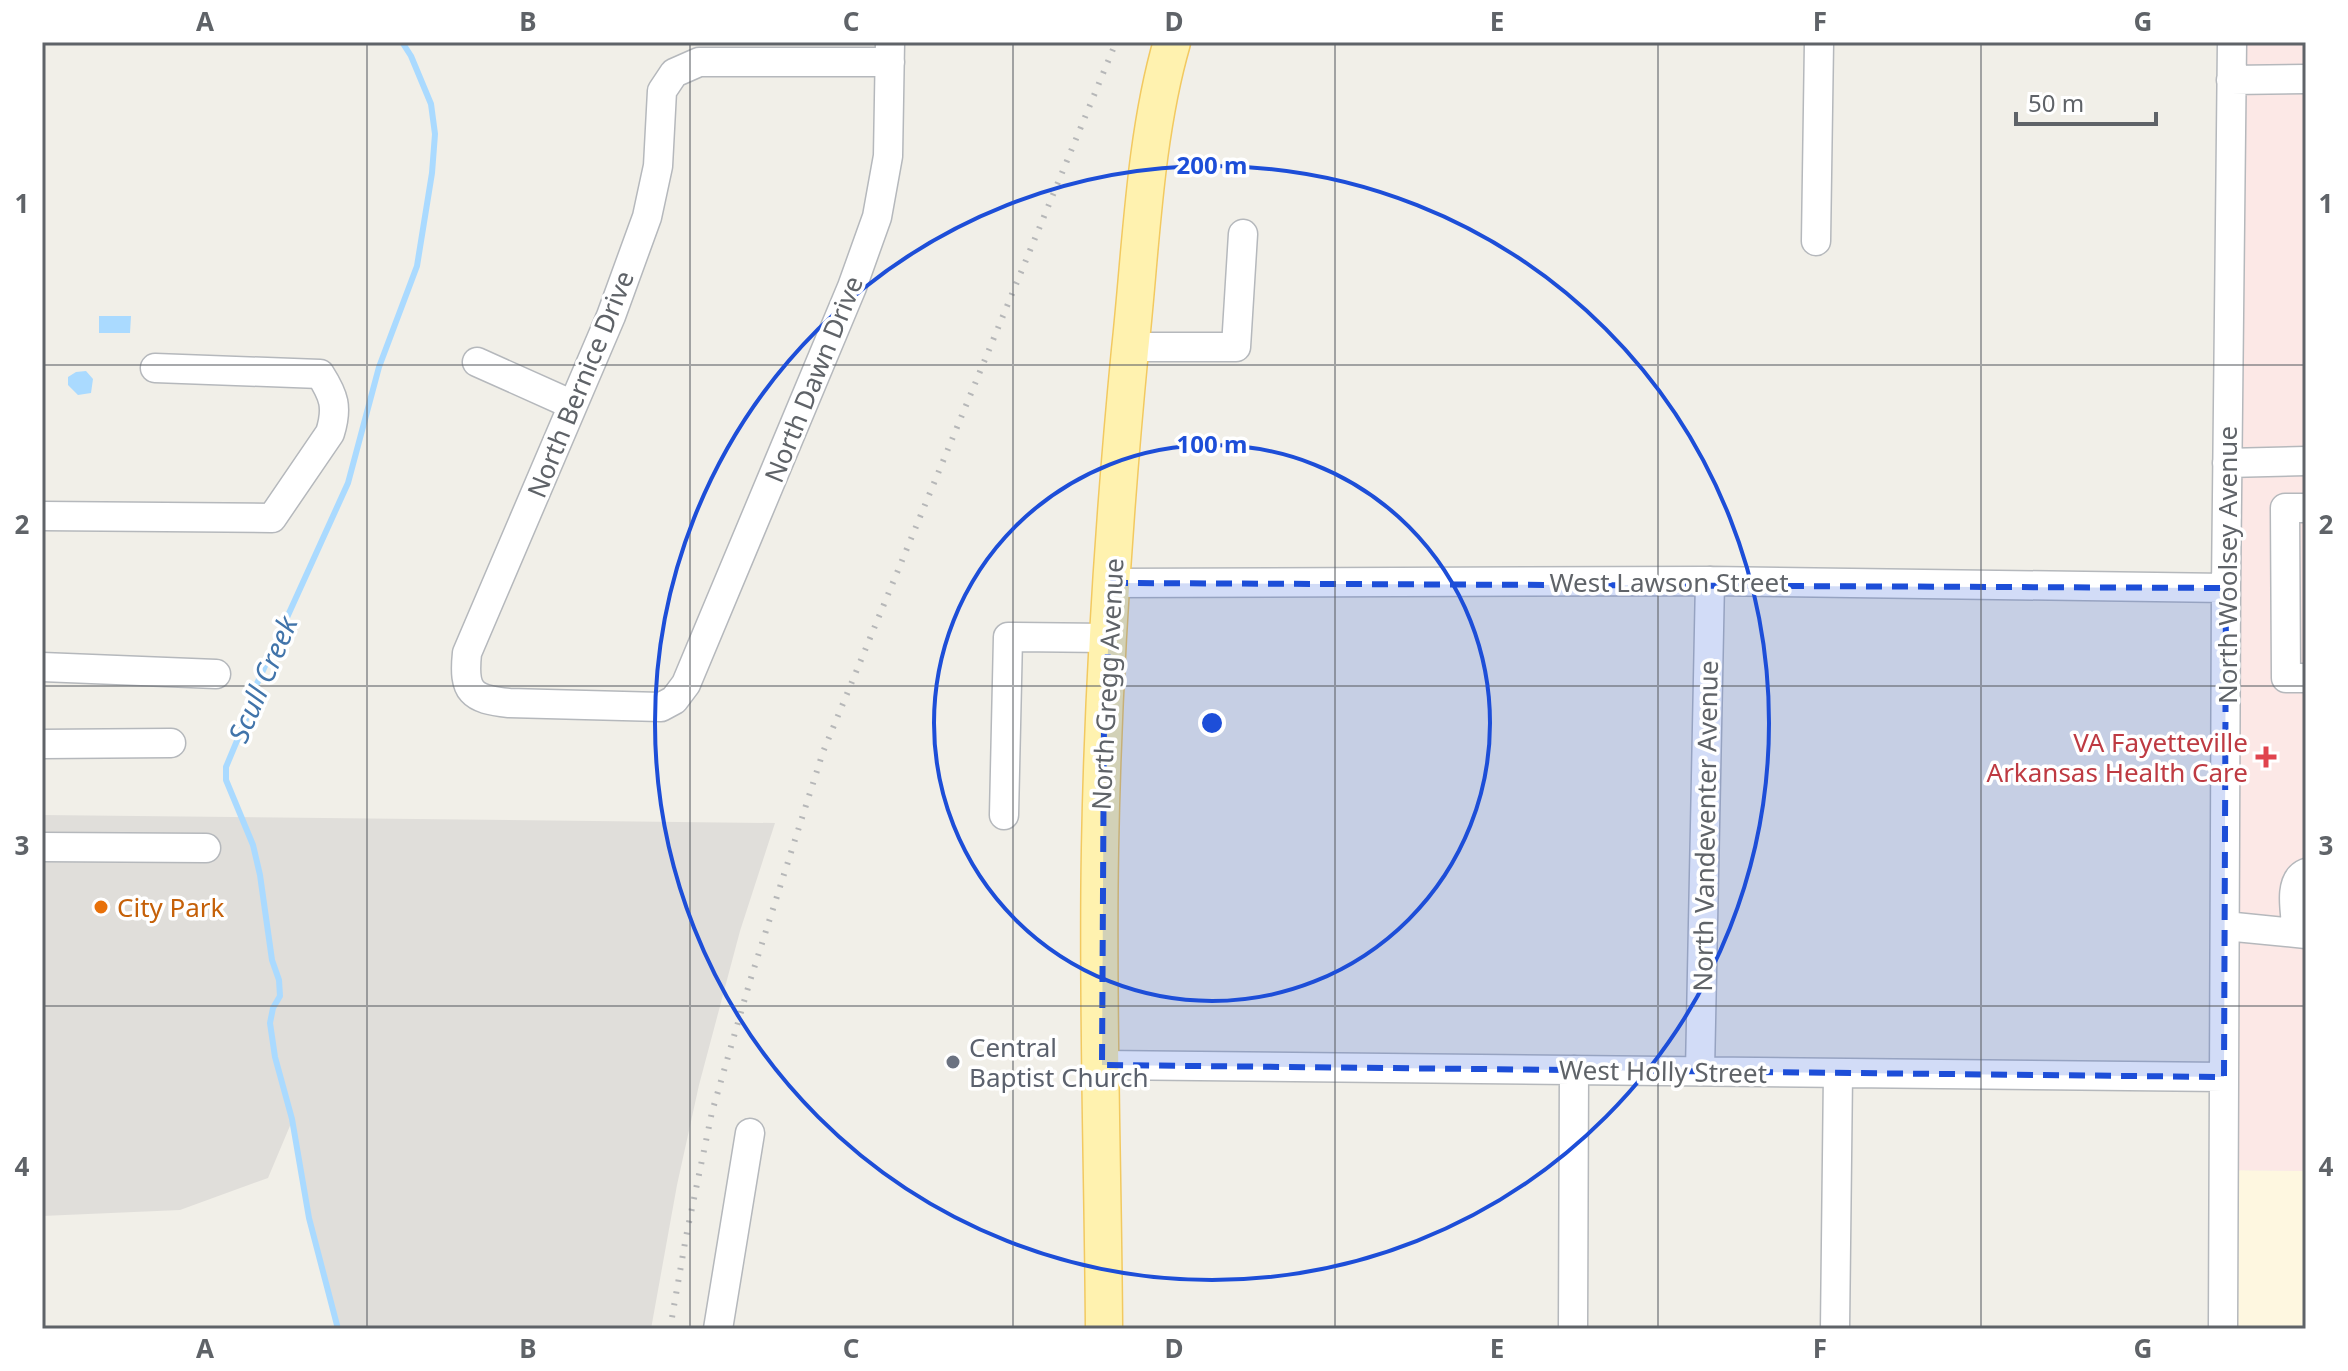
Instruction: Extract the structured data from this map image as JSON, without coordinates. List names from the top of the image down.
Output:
{
  "streets": {
    "main road": ["North Gregg Avenue"],
    "street": [
      "North Dawn Drive",
      "North Bernice Drive",
      "North Woolsey Avenue",
      "West Lawson Street",
      "North Vandeventer Avenue",
      "West Holly Street"
    ]
  },
  "crossings": [
    ["North Dawn Drive", "North Bernice Drive"],
    ["North Woolsey Avenue", "West Lawson Street"],
    ["North Woolsey Avenue", "West Holly Street"],
    ["West Lawson Street", "North Gregg Avenue"],
    ["West Lawson Street", "North Vandeventer Avenue"],
    ["North Gregg Avenue", "West Holly Street"],
    ["North Vandeventer Avenue", "West Holly Street"]
  ],
  "water": ["Scull Creek"],
  "places": {
    "health": ["VA Fayetteville Arkansas Health Care"],
    "other": ["City Park", "Central Baptist Church"]
  },
  "scale_bar": "50 m",
  "grid": {
    "columns": [
      "A",
      "B",
      "C",
      "D",
      "E",
      "F",
      "G"
    ],
    "rows": [
      "1",
      "2",
      "3",
      "4"
    ]
  },
  "rings": ["200 m", "100 m"]
}
